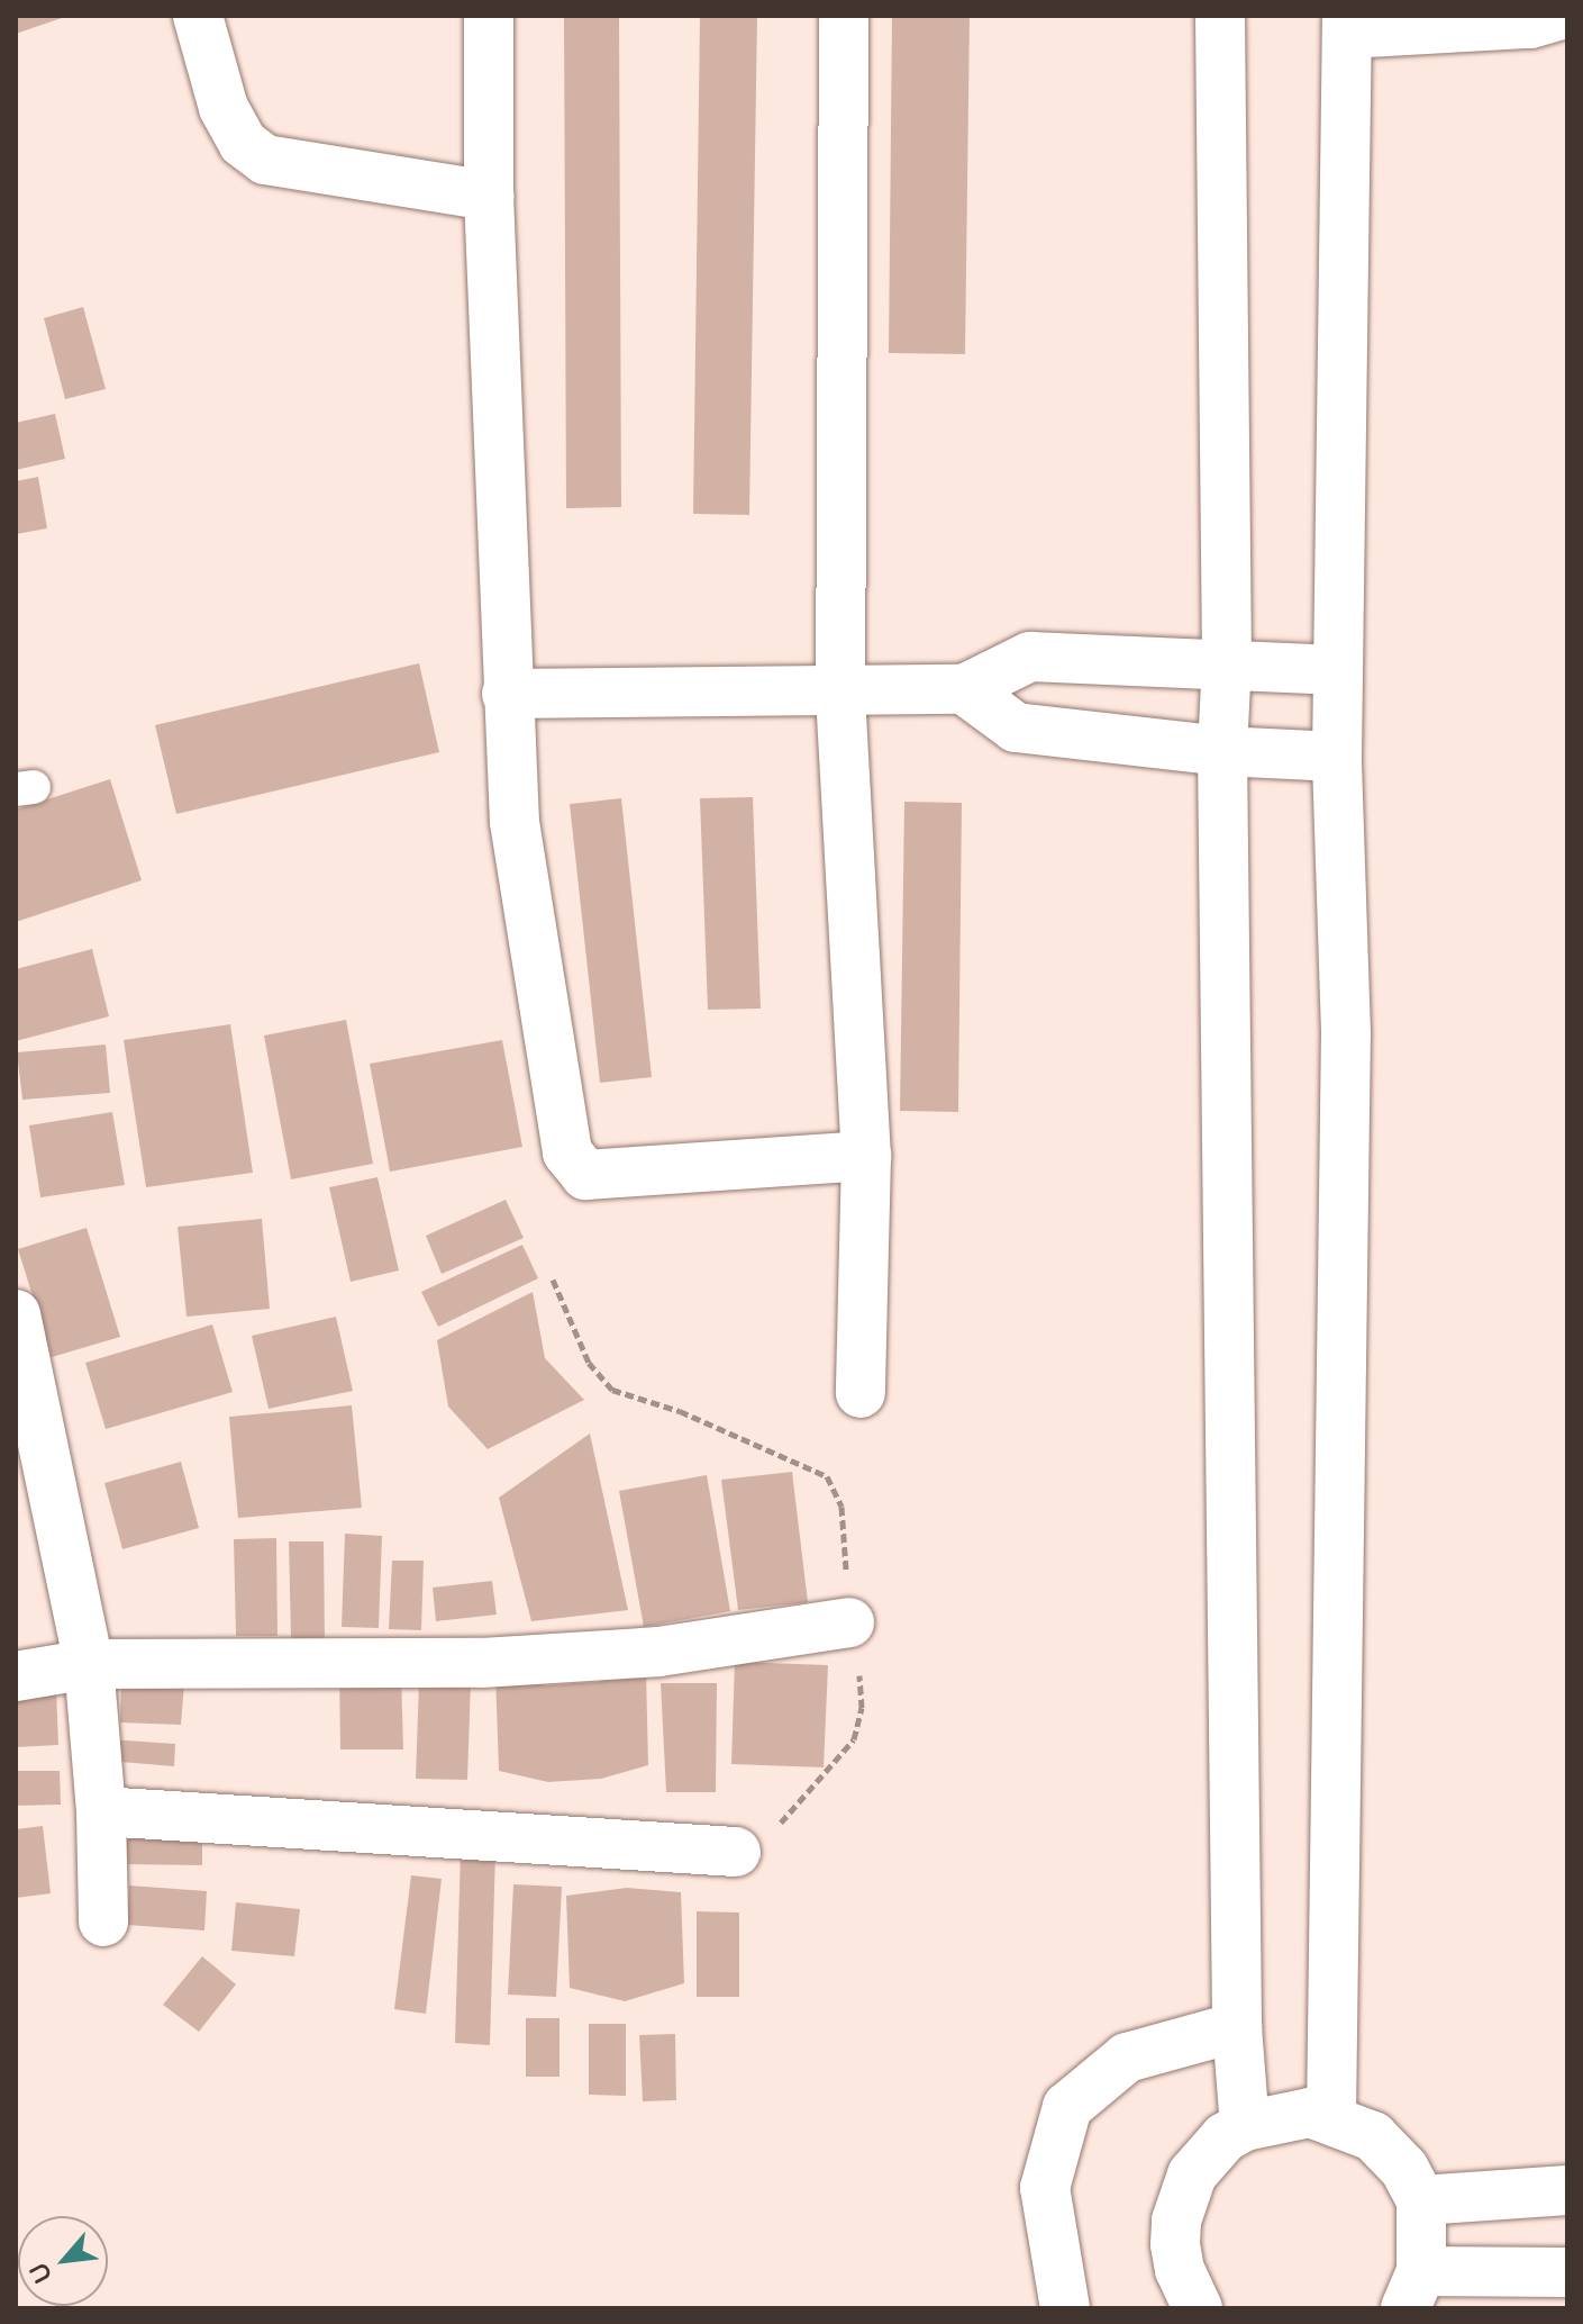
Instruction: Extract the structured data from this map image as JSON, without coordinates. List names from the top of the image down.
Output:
{
  "north": "bottom left"
}
